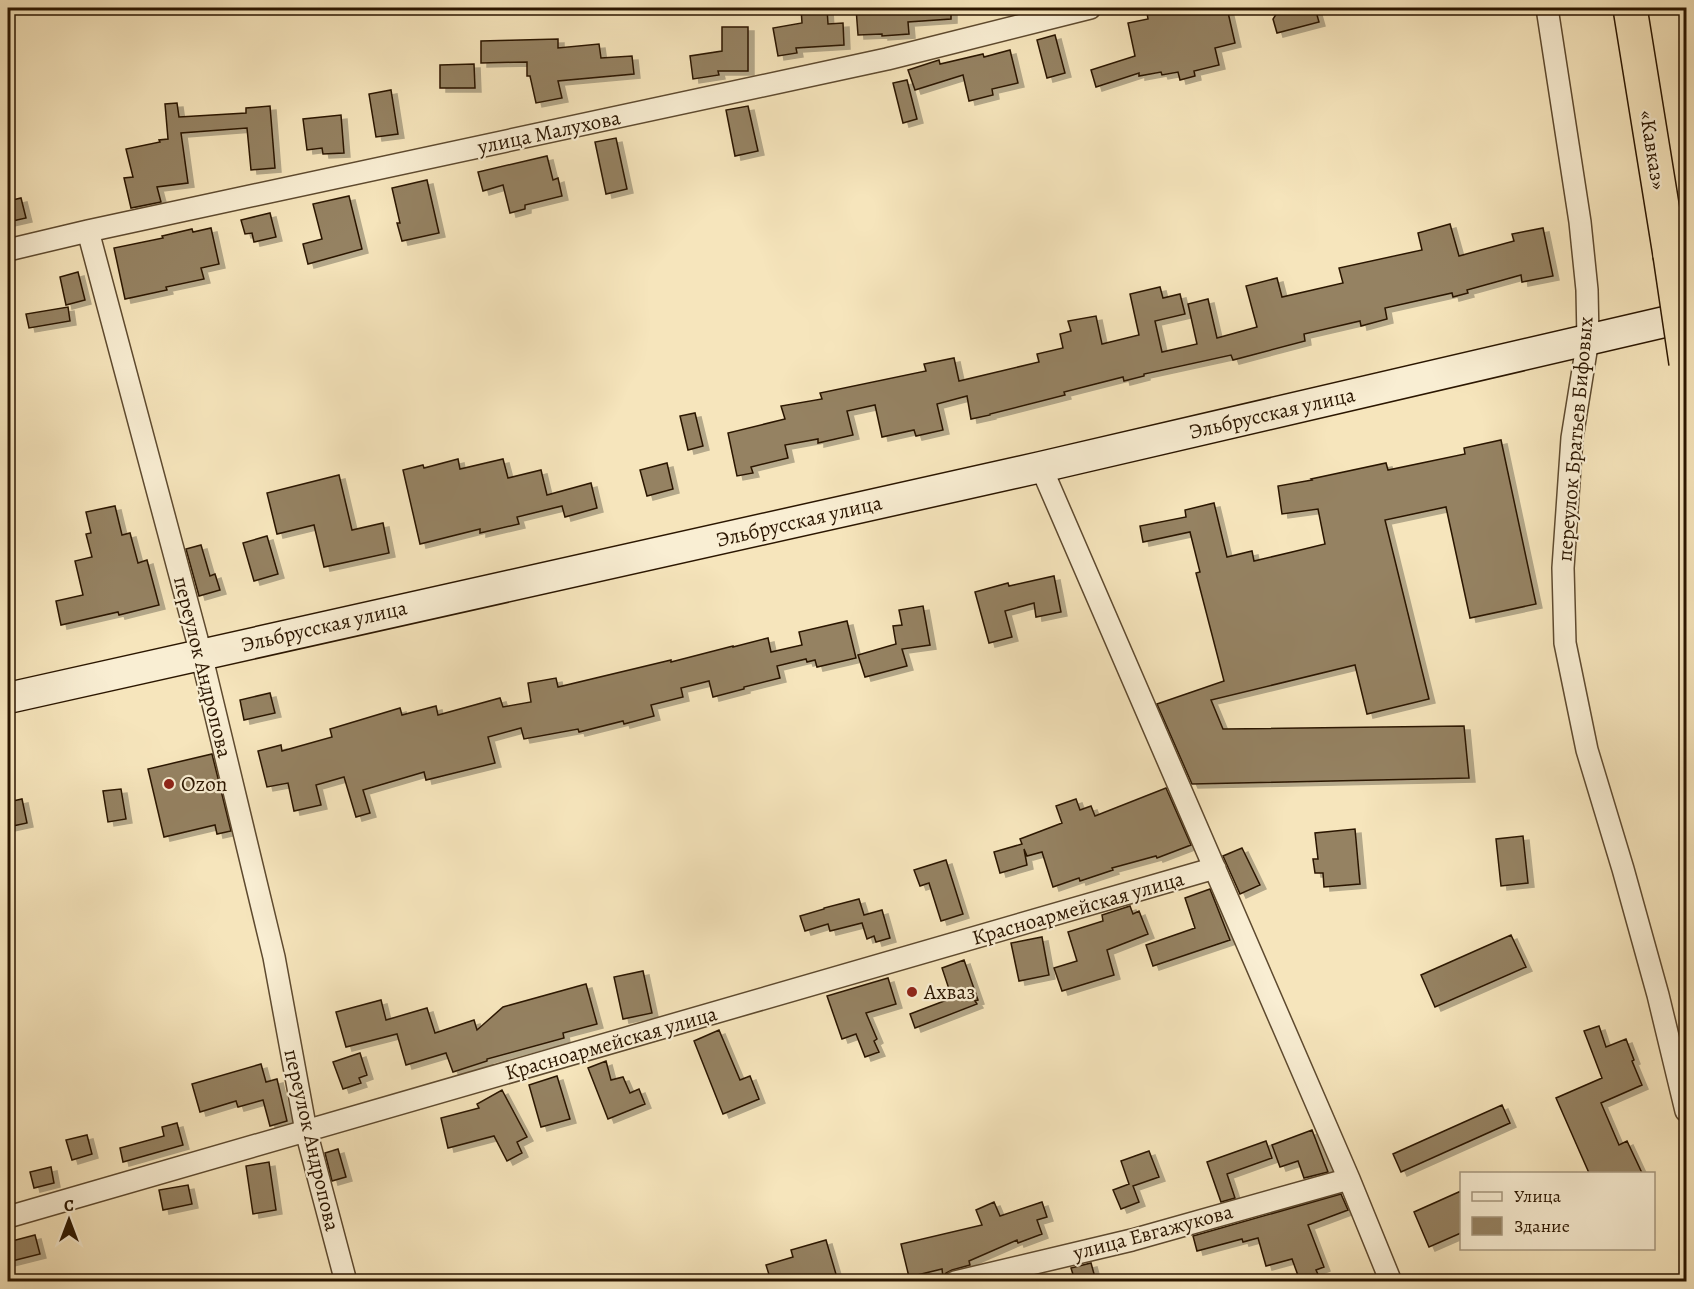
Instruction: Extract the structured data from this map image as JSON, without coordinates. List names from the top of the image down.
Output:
{
  "streets": {
    "highway": ["«Кавказ»"],
    "street": [
      "улица Малухова",
      "Эльбрусская улица",
      "переулок Братьев Бифовых",
      "переулок Андропова",
      "Красноармейская улица",
      "улица Евгажукова"
    ]
  },
  "crossings": [
    ["улица Малухова", "переулок Андропова"],
    ["Эльбрусская улица", "переулок Братьев Бифовых"],
    ["Эльбрусская улица", "переулок Андропова"],
    ["переулок Андропова", "Красноармейская улица"]
  ],
  "places": ["Ozon", "Ахваз"],
  "legend": ["Улица", "Здание"],
  "north": "top"
}
